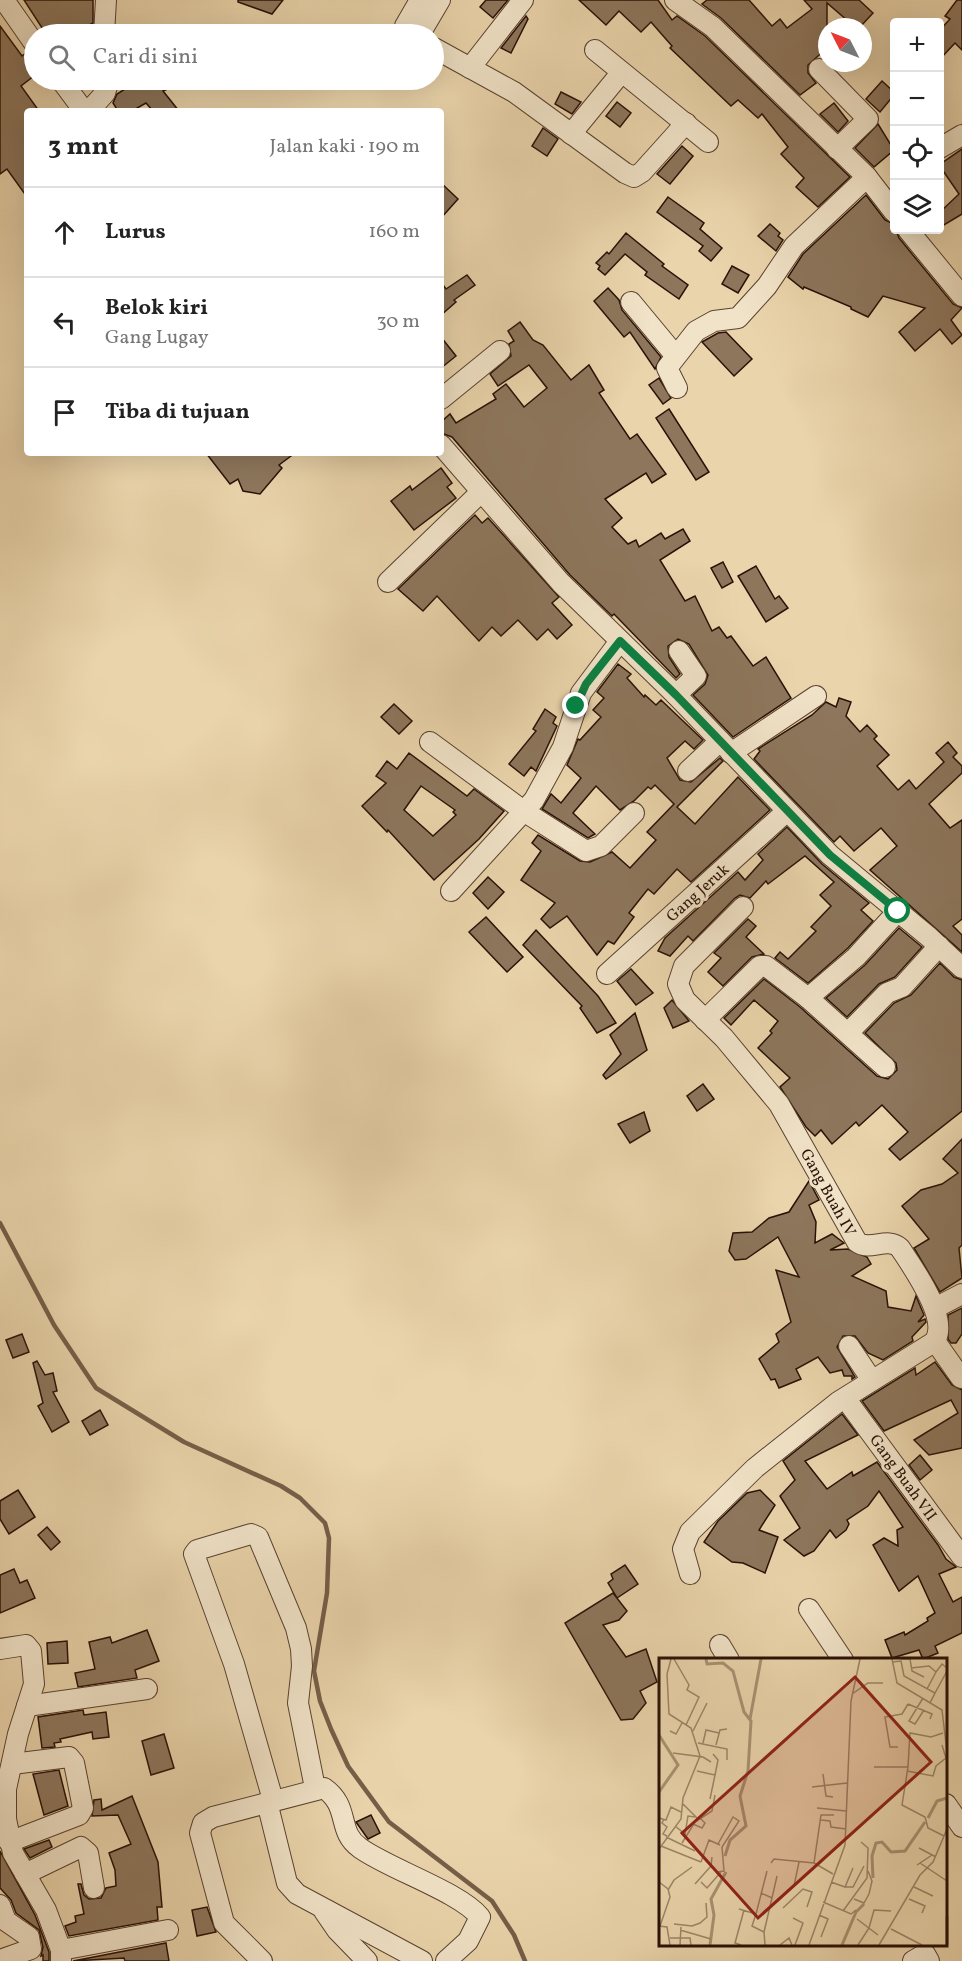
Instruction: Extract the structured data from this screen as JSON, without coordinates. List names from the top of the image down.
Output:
{
  "streets": {
    "street": ["Gang Jeruk", "Gang Buah IV", "Gang Buah VII"]
  },
  "north": "top left",
  "page": {
    "map_buttons": ["+", "−"],
    "search": "Cari di sini",
    "heading": ["3 mnt", "Jalan kaki · 190 m"],
    "list": [
      ["Lurus", "160 m"],
      ["Belok kiri", "Gang Lugay", "30 m"],
      "Tiba di tujuan"
    ]
  }
}
